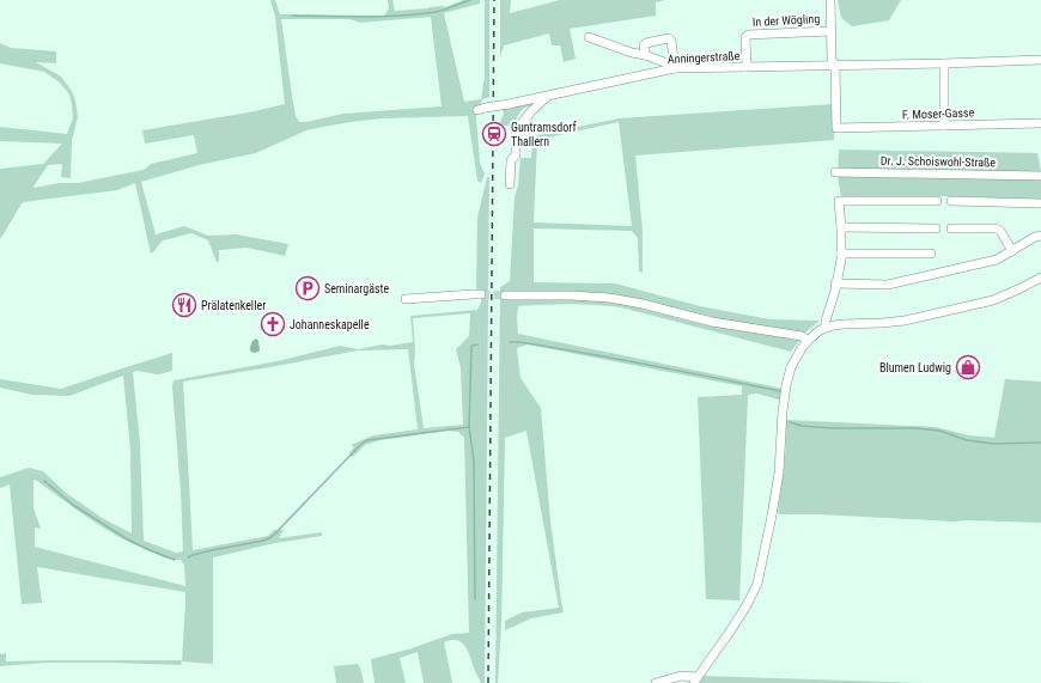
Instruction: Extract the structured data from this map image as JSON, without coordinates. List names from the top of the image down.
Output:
{
  "streets": {
    "street": [
      "In der Wögling",
      "Anningerstraße",
      "F. Moser-Gasse",
      "Dr. J. Schoiswohl-Straße"
    ]
  },
  "crossings": [
    ["In der Wögling", "Anningerstraße"],
    ["In der Wögling", "F. Moser-Gasse"],
    ["Anningerstraße", "F. Moser-Gasse"]
  ],
  "places": {
    "station": ["Guntramsdorf Thallern"],
    "parking": ["Seminargäste"],
    "restaurant": ["Prälatenkeller"],
    "church": ["Johanneskapelle"],
    "shop": ["Blumen Ludwig"]
  }
}
